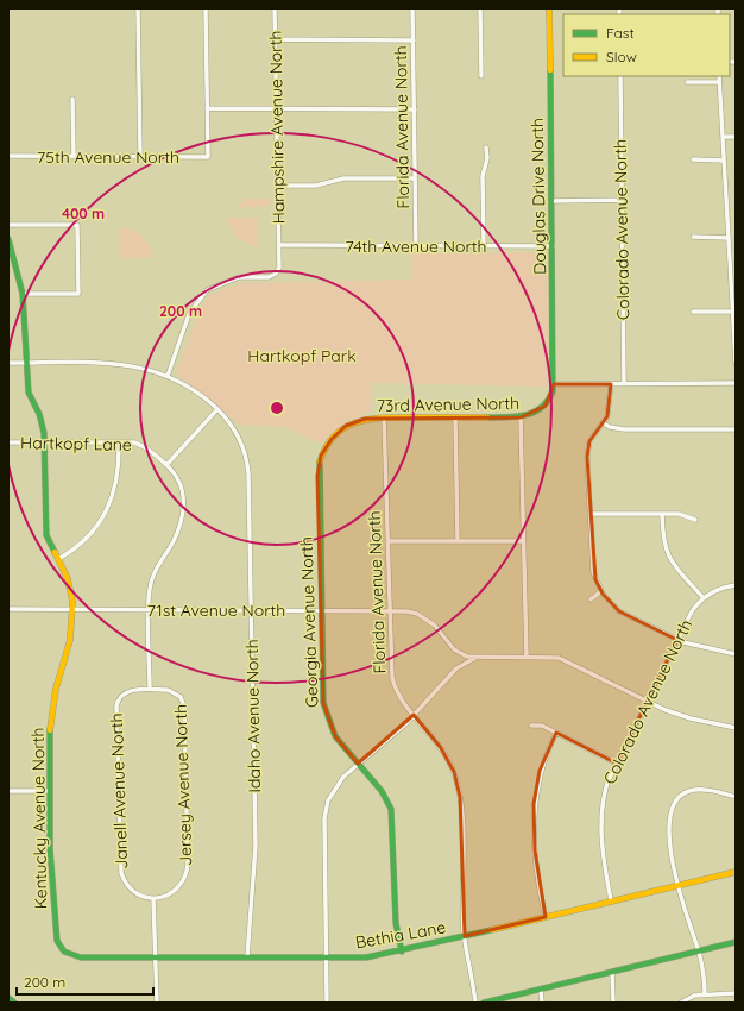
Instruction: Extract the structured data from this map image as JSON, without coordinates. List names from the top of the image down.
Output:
{
  "streets": {
    "street": [
      "Hampshire Avenue North",
      "Florida Avenue North",
      "75th Avenue North",
      "Douglas Drive North",
      "Colorado Avenue North",
      "74th Avenue North",
      "73rd Avenue North",
      "Hartkopf Lane",
      "71st Avenue North",
      "Georgia Avenue North",
      "Idaho Avenue North",
      "Jersey Avenue North",
      "Janell Avenue North",
      "Kentucky Avenue North",
      "Bethia Lane"
    ]
  },
  "crossings": [
    ["Hampshire Avenue North", "74th Avenue North"],
    ["Florida Avenue North", "74th Avenue North"],
    ["Florida Avenue North", "73rd Avenue North"],
    ["Florida Avenue North", "71st Avenue North"],
    ["Florida Avenue North", "Bethia Lane"],
    ["Douglas Drive North", "74th Avenue North"],
    ["Douglas Drive North", "73rd Avenue North"],
    ["Colorado Avenue North", "71st Avenue North"],
    ["Colorado Avenue North", "Bethia Lane"],
    ["73rd Avenue North", "Georgia Avenue North"],
    ["Hartkopf Lane", "Jersey Avenue North"],
    ["Hartkopf Lane", "Kentucky Avenue North"],
    ["71st Avenue North", "Georgia Avenue North"],
    ["71st Avenue North", "Idaho Avenue North"],
    ["71st Avenue North", "Jersey Avenue North"],
    ["71st Avenue North", "Kentucky Avenue North"],
    ["Idaho Avenue North", "Kentucky Avenue North"],
    ["Idaho Avenue North", "Bethia Lane"],
    ["Jersey Avenue North", "Janell Avenue North"],
    ["Kentucky Avenue North", "Bethia Lane"]
  ],
  "parks": ["Hartkopf Park"],
  "legend": ["Fast", "Slow"],
  "scale_bar": "200 m",
  "rings": ["400 m", "200 m"]
}
